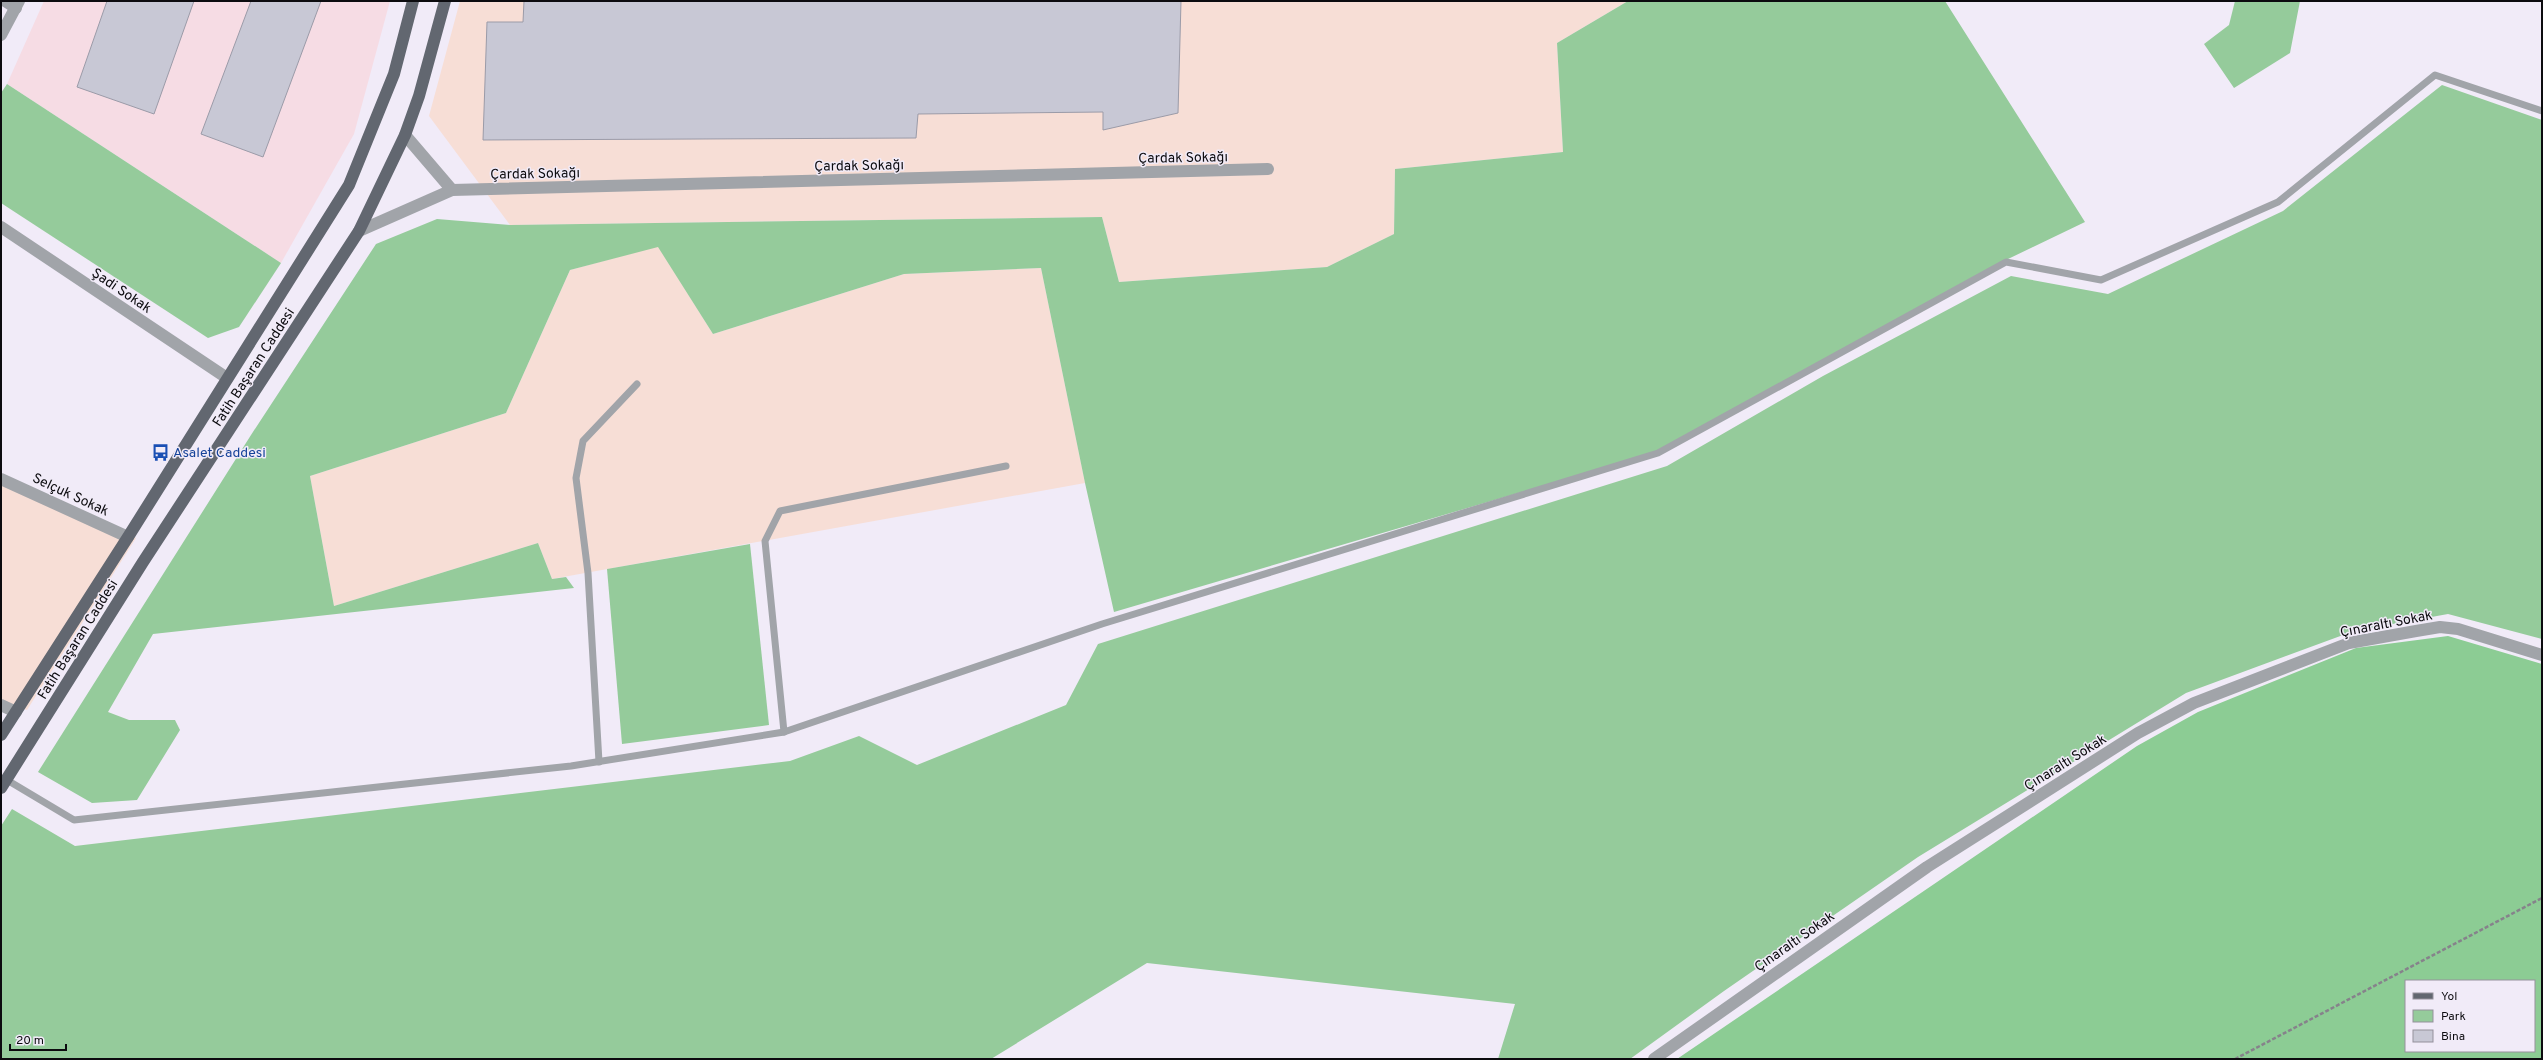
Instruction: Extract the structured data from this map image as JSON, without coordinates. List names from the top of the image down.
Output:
{
  "streets": {
    "main road": ["Fatih Başaran Caddesi"],
    "street": [
      "Çardak Sokağı",
      "Şadi Sokak",
      "Selçuk Sokak",
      "Çınaraltı Sokak"
    ]
  },
  "crossings": [
    ["Çardak Sokağı", "Fatih Başaran Caddesi"],
    ["Şadi Sokak", "Fatih Başaran Caddesi"],
    ["Fatih Başaran Caddesi", "Selçuk Sokak"]
  ],
  "places": {
    "bus stop": ["Asalet Caddesi"]
  },
  "legend": ["Yol", "Park", "Bina"],
  "scale_bar": "20 m"
}
